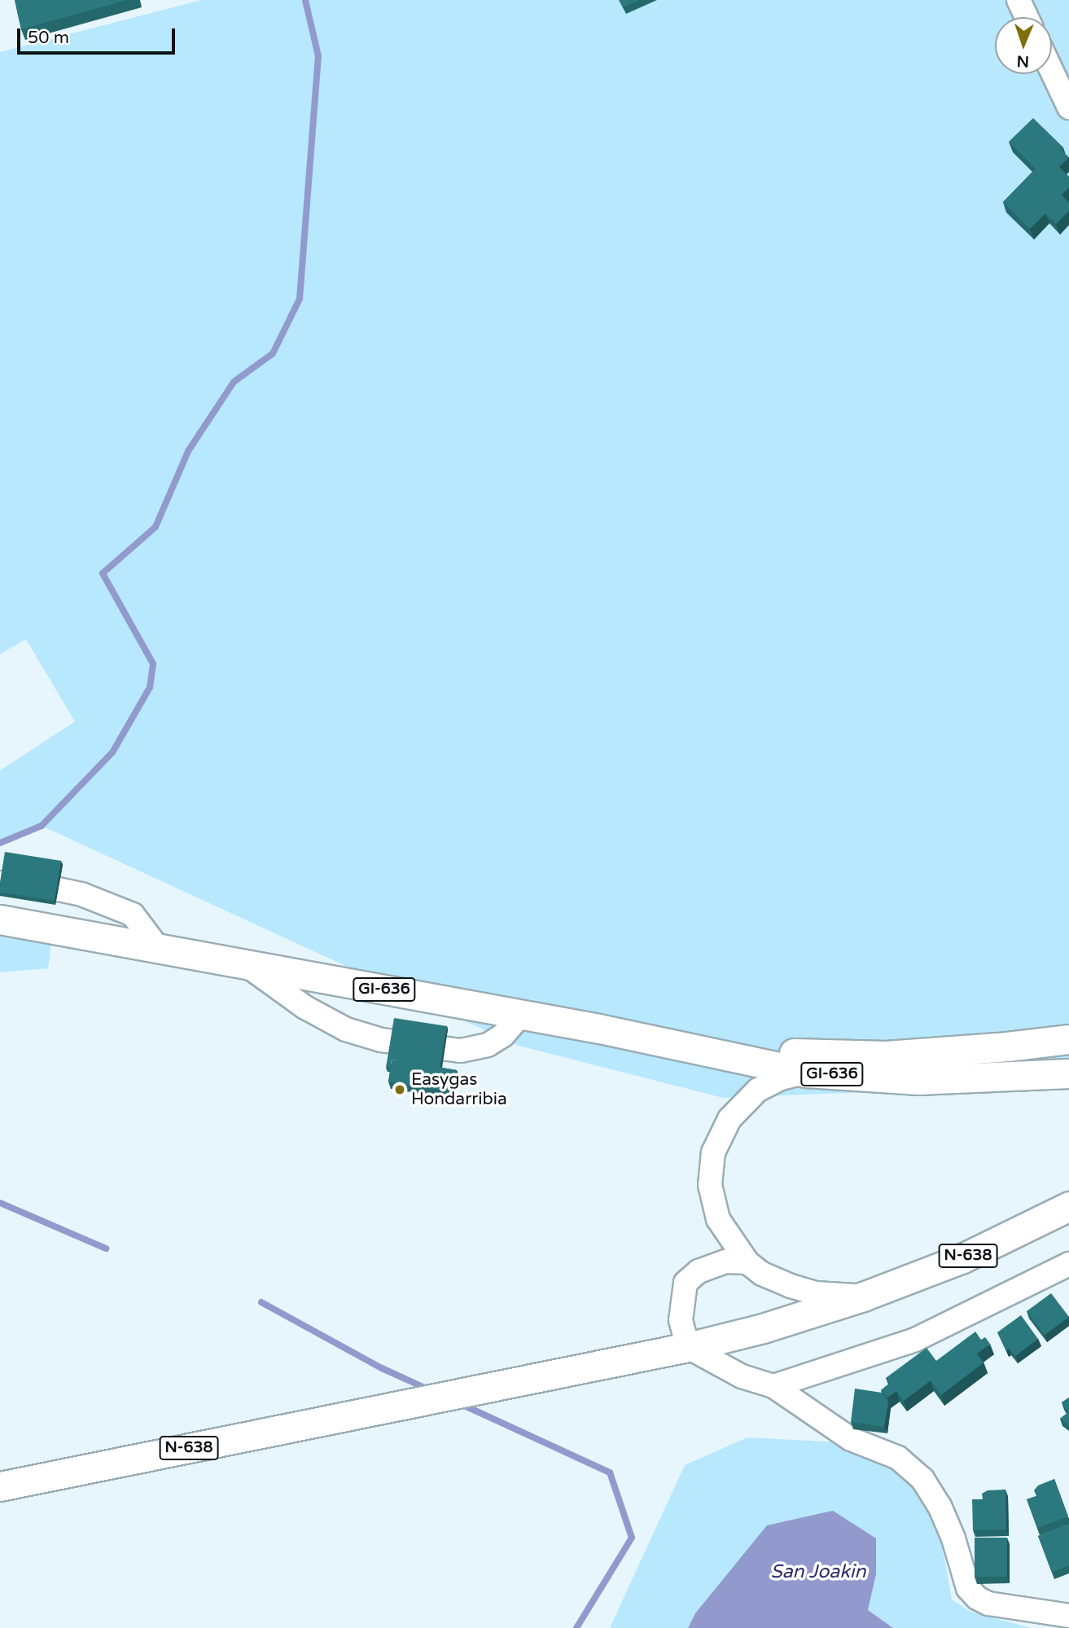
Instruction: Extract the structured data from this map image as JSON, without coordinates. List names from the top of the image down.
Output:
{
  "streets": {
    "main road": ["GI-636", "N-638"]
  },
  "water": ["San Joakin"],
  "places": ["Easygas Hondarribia"],
  "scale_bar": "50 m",
  "north": "bottom"
}
